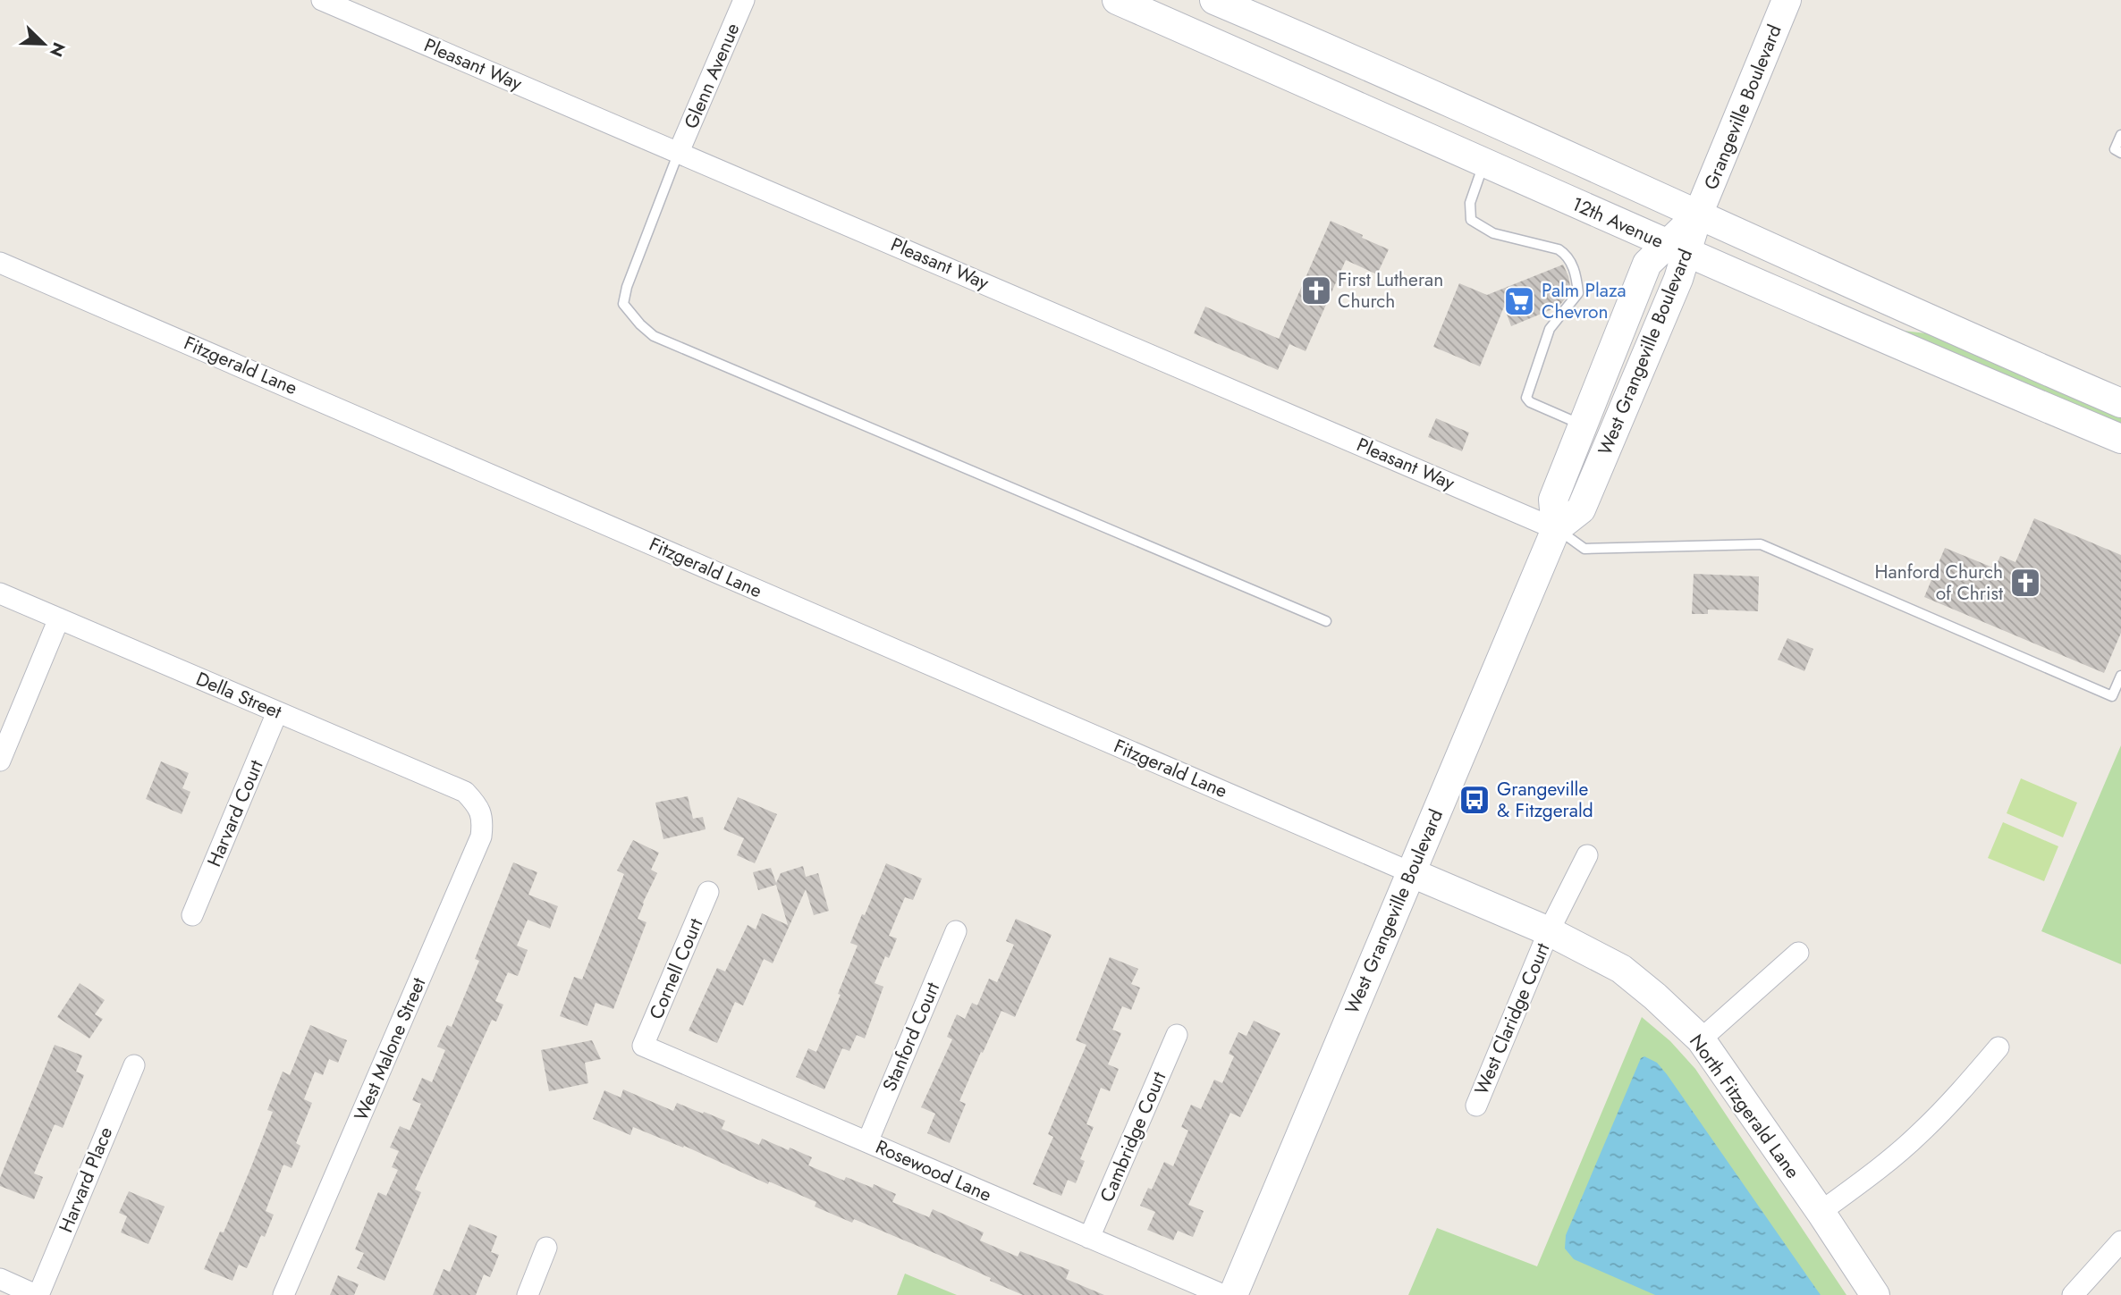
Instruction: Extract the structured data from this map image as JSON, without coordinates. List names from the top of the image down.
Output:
{
  "streets": {
    "main road": [
      "Grangeville Boulevard",
      "12th Avenue",
      "West Grangeville Boulevard",
      "North Fitzgerald Lane"
    ],
    "street": [
      "Pleasant Way",
      "Glenn Avenue",
      "Fitzgerald Lane",
      "Della Street",
      "Harvard Court",
      "Cornell Court",
      "West Claridge Court",
      "Stanford Court",
      "West Malone Street",
      "Cambridge Court",
      "Rosewood Lane",
      "Harvard Place"
    ]
  },
  "crossings": [
    ["Pleasant Way", "Glenn Avenue"],
    ["Pleasant Way", "West Grangeville Boulevard"],
    ["Grangeville Boulevard", "12th Avenue"],
    ["Grangeville Boulevard", "West Grangeville Boulevard"],
    ["12th Avenue", "West Grangeville Boulevard"],
    ["West Grangeville Boulevard", "Fitzgerald Lane"],
    ["West Grangeville Boulevard", "North Fitzgerald Lane"],
    ["Fitzgerald Lane", "North Fitzgerald Lane"],
    ["Della Street", "Harvard Court"],
    ["Della Street", "West Malone Street"],
    ["Cornell Court", "Rosewood Lane"],
    ["West Claridge Court", "North Fitzgerald Lane"],
    ["Stanford Court", "Rosewood Lane"],
    ["Cambridge Court", "Rosewood Lane"]
  ],
  "places": {
    "church": ["First Lutheran Church", "Hanford Church of Christ"],
    "supermarket": ["Palm Plaza Chevron"],
    "bus stop": ["Grangeville & Fitzgerald"]
  },
  "north": "bottom right"
}
